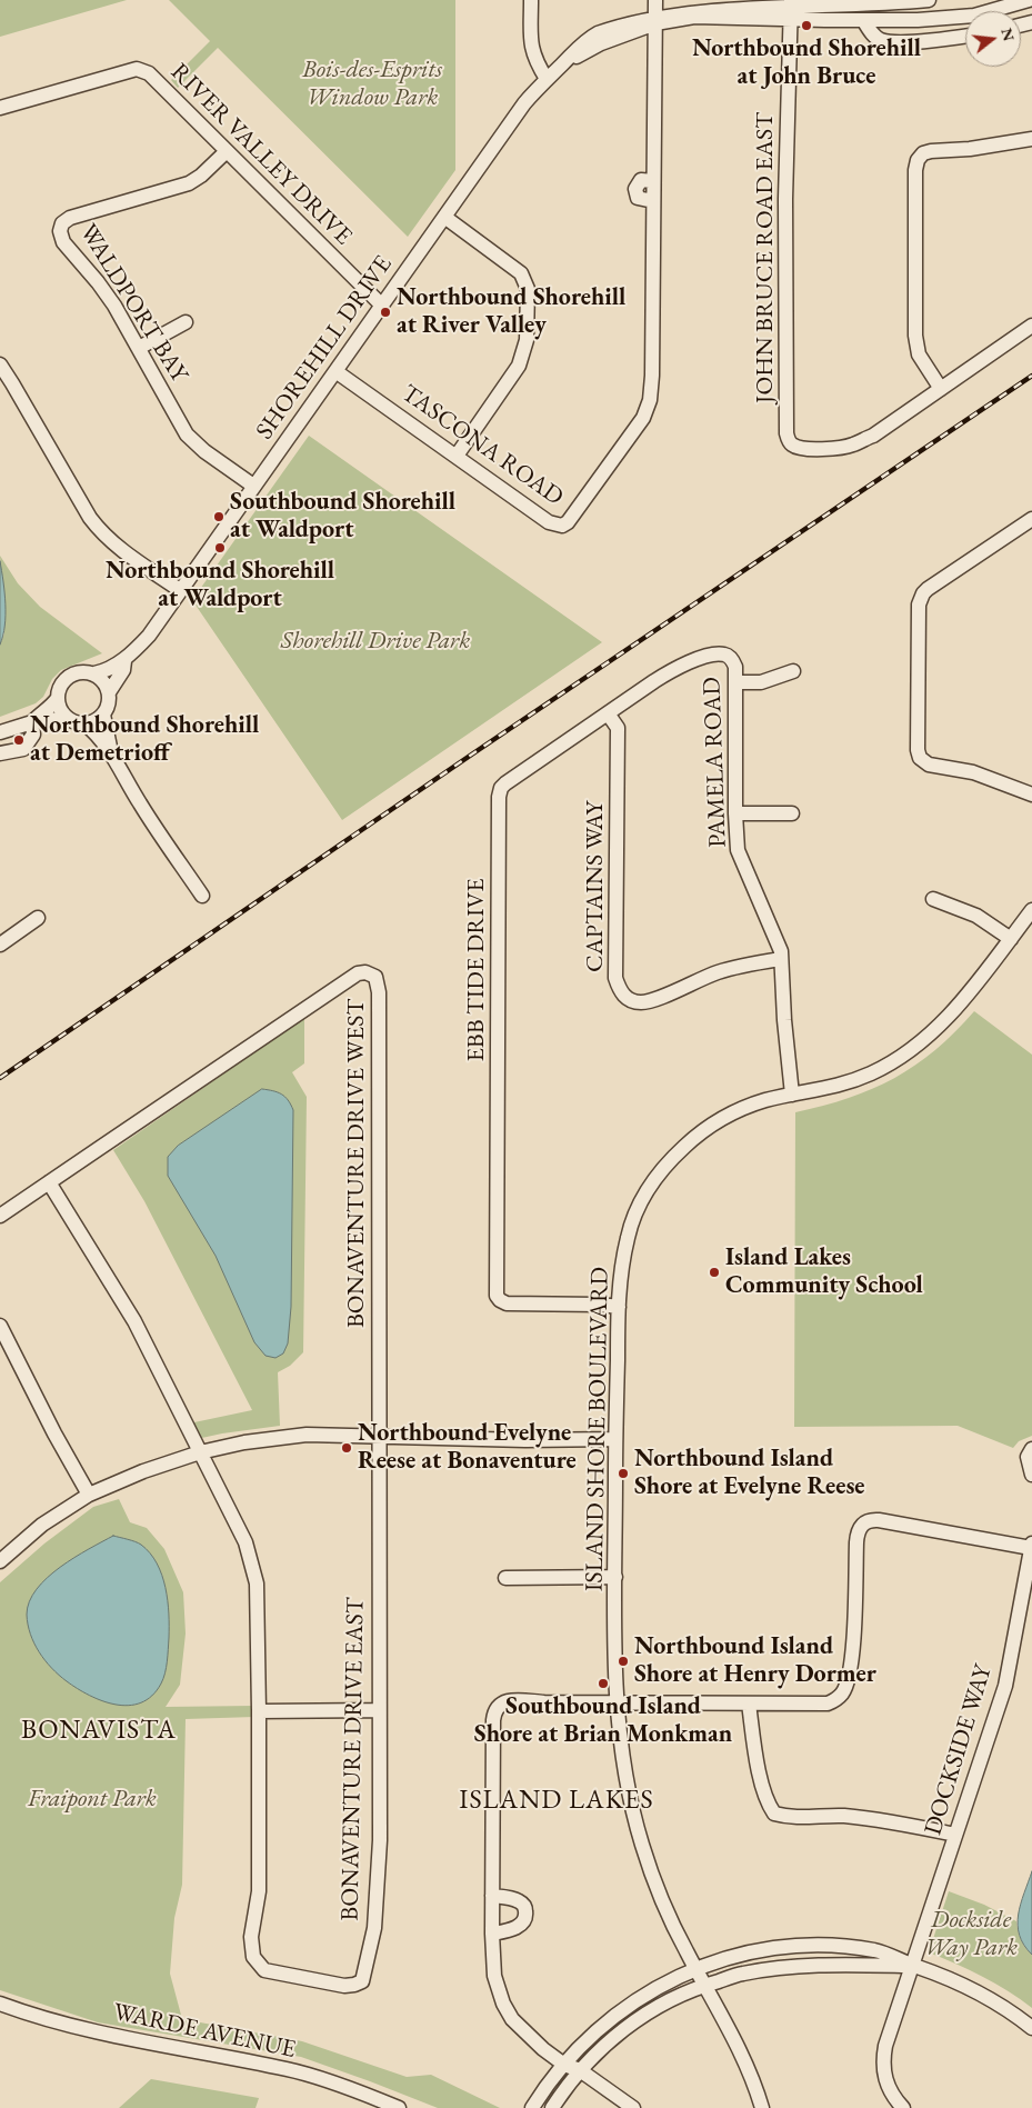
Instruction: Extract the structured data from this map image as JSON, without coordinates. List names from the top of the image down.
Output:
{
  "streets": {
    "street": [
      "RIVER VALLEY DRIVE",
      "JOHN BRUCE ROAD EAST",
      "WALDPORT BAY",
      "SHOREHILL DRIVE",
      "TASCONA ROAD",
      "PAMELA ROAD",
      "CAPTAINS WAY",
      "EBB TIDE DRIVE",
      "BONAVENTURE DRIVE WEST",
      "ISLAND SHORE BOULEVARD",
      "DOCKSIDE WAY",
      "BONAVENTURE DRIVE EAST",
      "WARDE AVENUE"
    ]
  },
  "crossings": [
    ["RIVER VALLEY DRIVE", "WALDPORT BAY"],
    ["RIVER VALLEY DRIVE", "SHOREHILL DRIVE"],
    ["JOHN BRUCE ROAD EAST", "SHOREHILL DRIVE"],
    ["WALDPORT BAY", "SHOREHILL DRIVE"],
    ["SHOREHILL DRIVE", "TASCONA ROAD"],
    ["PAMELA ROAD", "CAPTAINS WAY"],
    ["PAMELA ROAD", "EBB TIDE DRIVE"],
    ["PAMELA ROAD", "ISLAND SHORE BOULEVARD"],
    ["CAPTAINS WAY", "EBB TIDE DRIVE"],
    ["EBB TIDE DRIVE", "ISLAND SHORE BOULEVARD"],
    ["BONAVENTURE DRIVE WEST", "BONAVENTURE DRIVE EAST"]
  ],
  "districts": ["BONAVISTA", "ISLAND LAKES"],
  "parks": [
    "Bois-des-Esprits Window Park",
    "Shorehill Drive Park",
    "Fraipont Park",
    "Dockside Way Park"
  ],
  "places": [
    "Northbound Shorehill at John Bruce",
    "Northbound Shorehill at River Valley",
    "Southbound Shorehill at Waldport",
    "Northbound Shorehill at Waldport",
    "Northbound Shorehill at Demetrioff",
    "Island Lakes Community School",
    "Northbound Evelyne Reese at Bonaventure",
    "Northbound Island Shore at Evelyne Reese",
    "Northbound Island Shore at Henry Dormer",
    "Southbound Island Shore at Brian Monkman"
  ],
  "north": "right"
}
